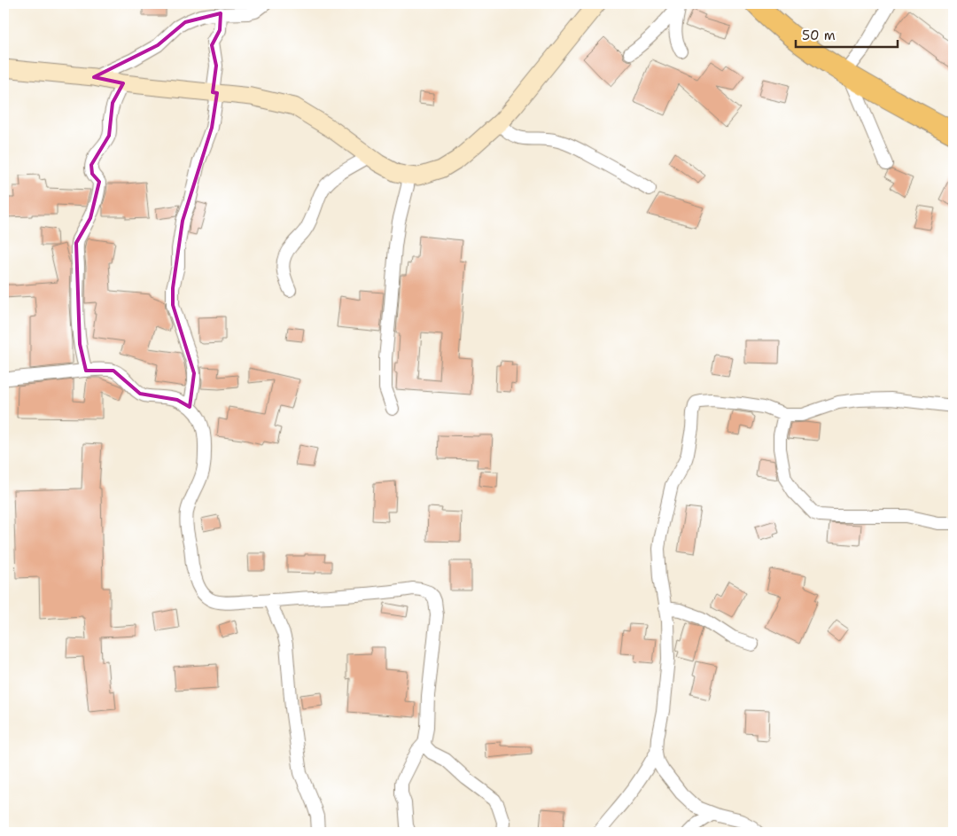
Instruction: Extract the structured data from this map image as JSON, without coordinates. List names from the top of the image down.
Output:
{
  "scale_bar": "50 m"
}
